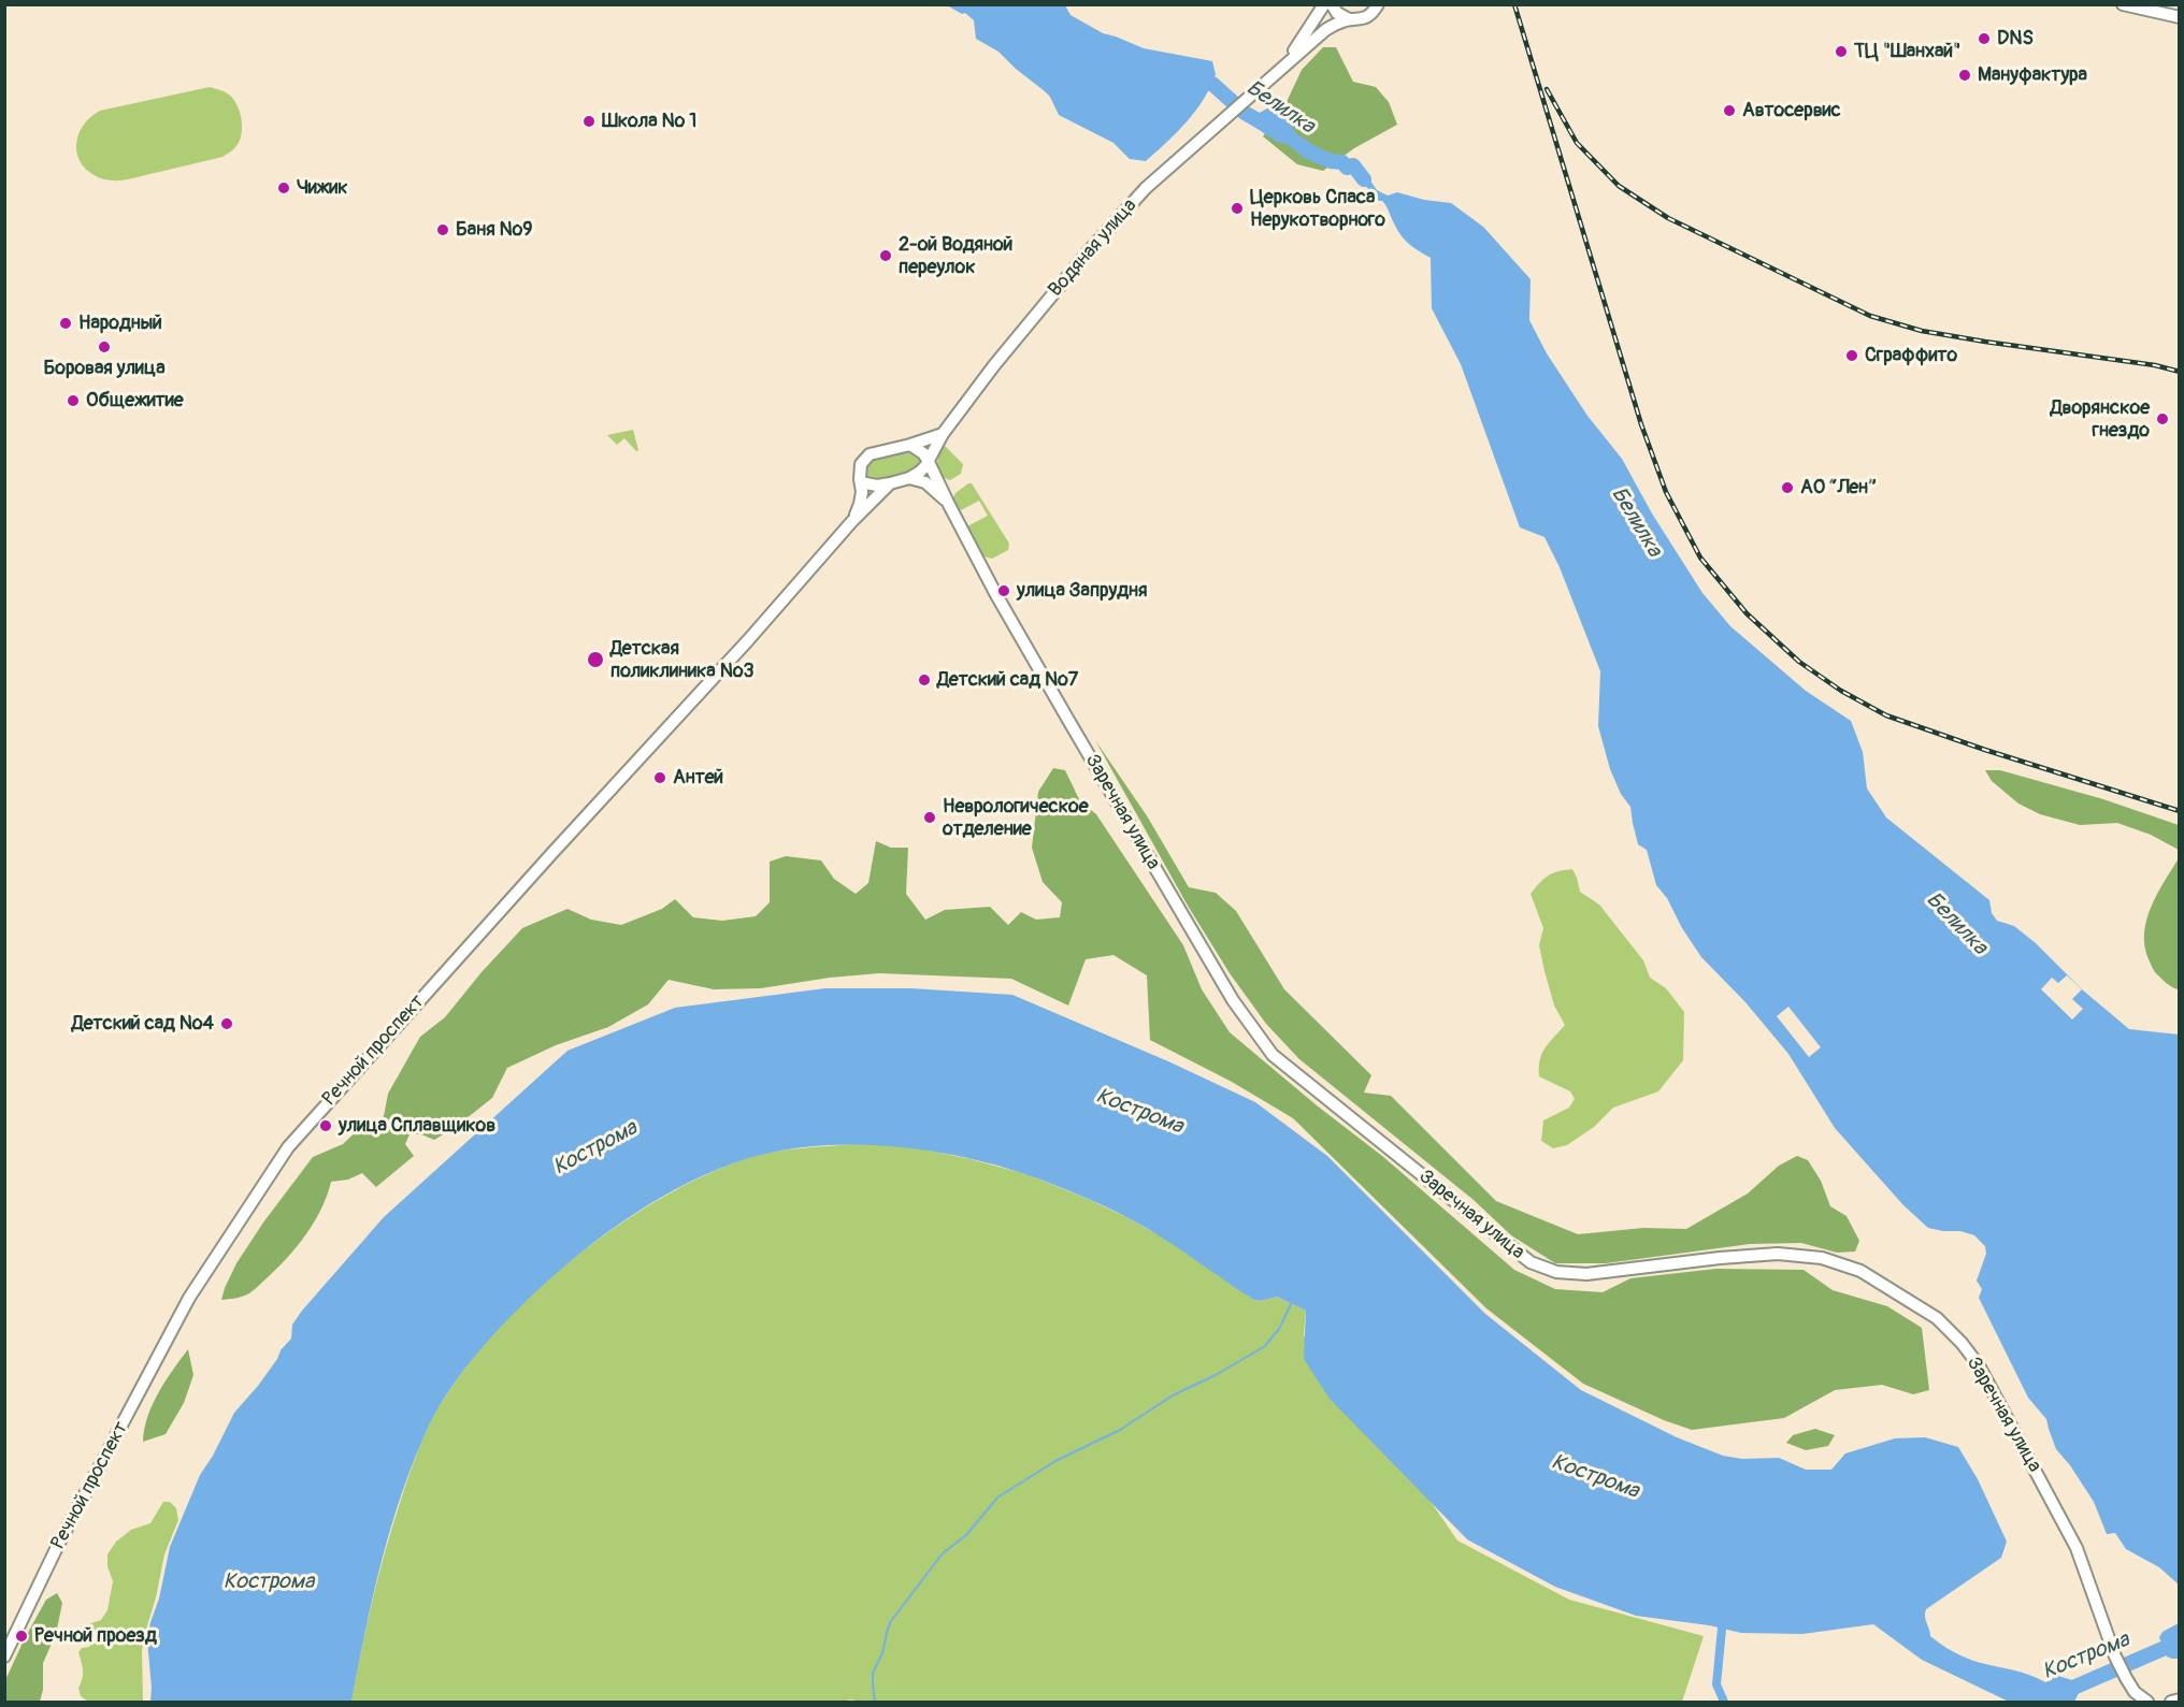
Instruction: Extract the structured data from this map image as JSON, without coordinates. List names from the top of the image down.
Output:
{
  "streets": {
    "street": ["Водяная улица", "Заречная улица", "Речной проспект"]
  },
  "crossings": [
    ["Водяная улица", "Заречная улица"]
  ],
  "water": ["Белилка", "Кострома"],
  "places": [
    "DNS",
    "ТЦ \"Шанхай\"",
    "Мануфактура",
    "Автосервис",
    "Школа № 1",
    "Чижик",
    "Церковь Спаса Нерукотворного",
    "Баня №9",
    "2-ой Водяной переулок",
    "Народный",
    "Боровая улица",
    "Сграффито",
    "Общежитие",
    "Дворянское гнездо",
    "АО “Лен”",
    "улица Запрудня",
    "Детская поликлиника №3",
    "Детский сад №7",
    "Антей",
    "Неврологическое отделение",
    "Детский сад №4",
    "улица Сплавщиков",
    "Речной проезд"
  ]
}
